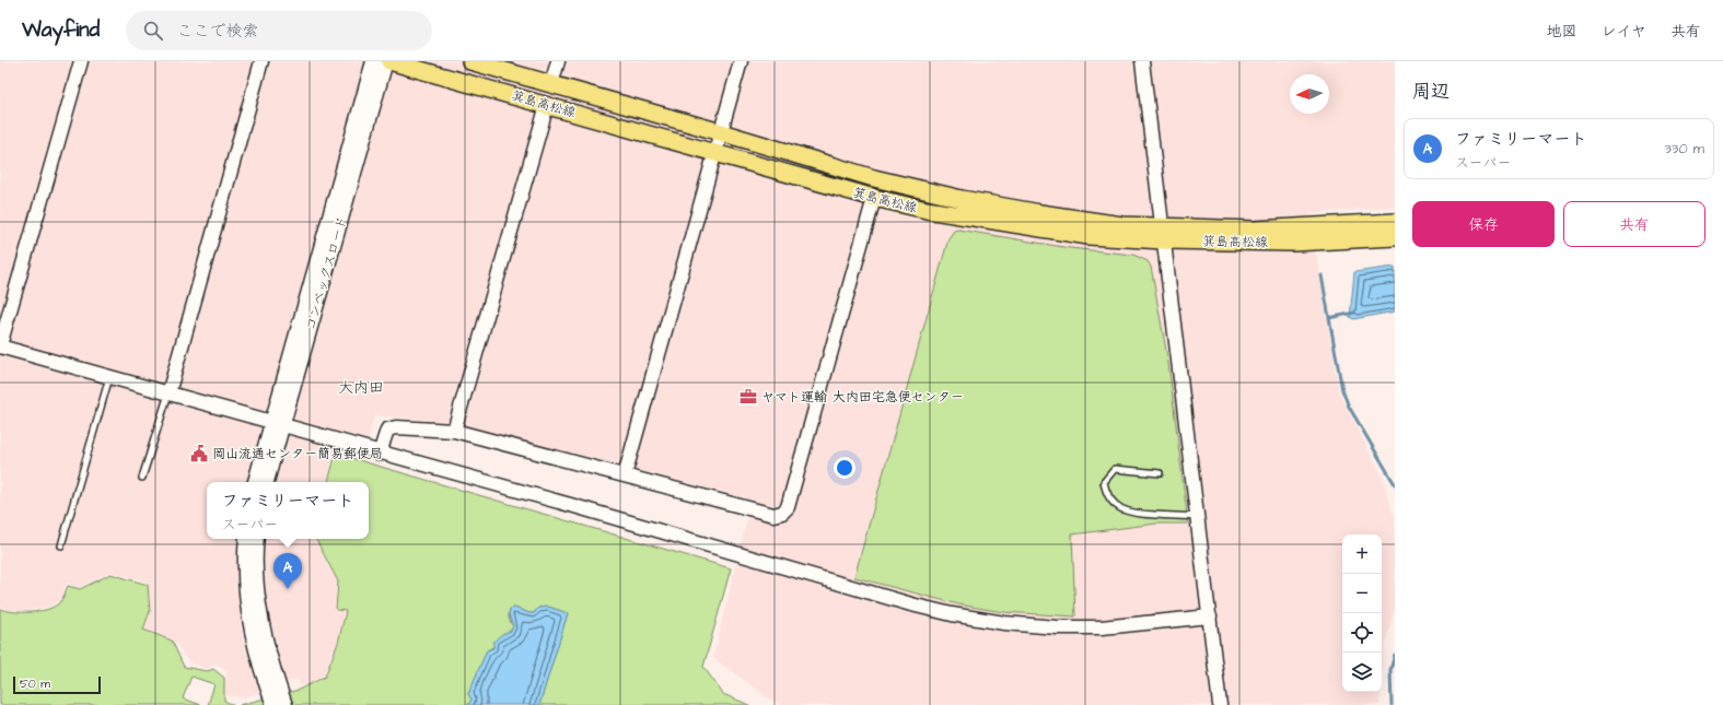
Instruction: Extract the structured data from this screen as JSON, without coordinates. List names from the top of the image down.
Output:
{
  "streets": {
    "main road": ["箕島高松線"],
    "street": ["コンベックスロード"]
  },
  "crossings": [
    ["箕島高松線", "コンベックスロード"]
  ],
  "districts": ["大内田"],
  "places": {
    "office": ["ヤマト運輸 大内田宅急便センター"],
    "public building": ["岡山流通センター簡易郵便局"]
  },
  "scale_bar": "50 m",
  "north": "left",
  "page": {
    "header": "Wayfind",
    "search": "ここで検索",
    "nav": ["地図", "レイヤ", "共有"],
    "heading": "周辺",
    "list": [
      {
        "mark": "A",
        "name": "ファミリーマート",
        "note": "スーパー",
        "value": "330 m"
      }
    ],
    "buttons": ["保存", "共有"],
    "popup": ["ファミリーマート", "スーパー"],
    "map_buttons": ["+", "−"],
    "pins": "A",
    "scale": "50 m"
  }
}
